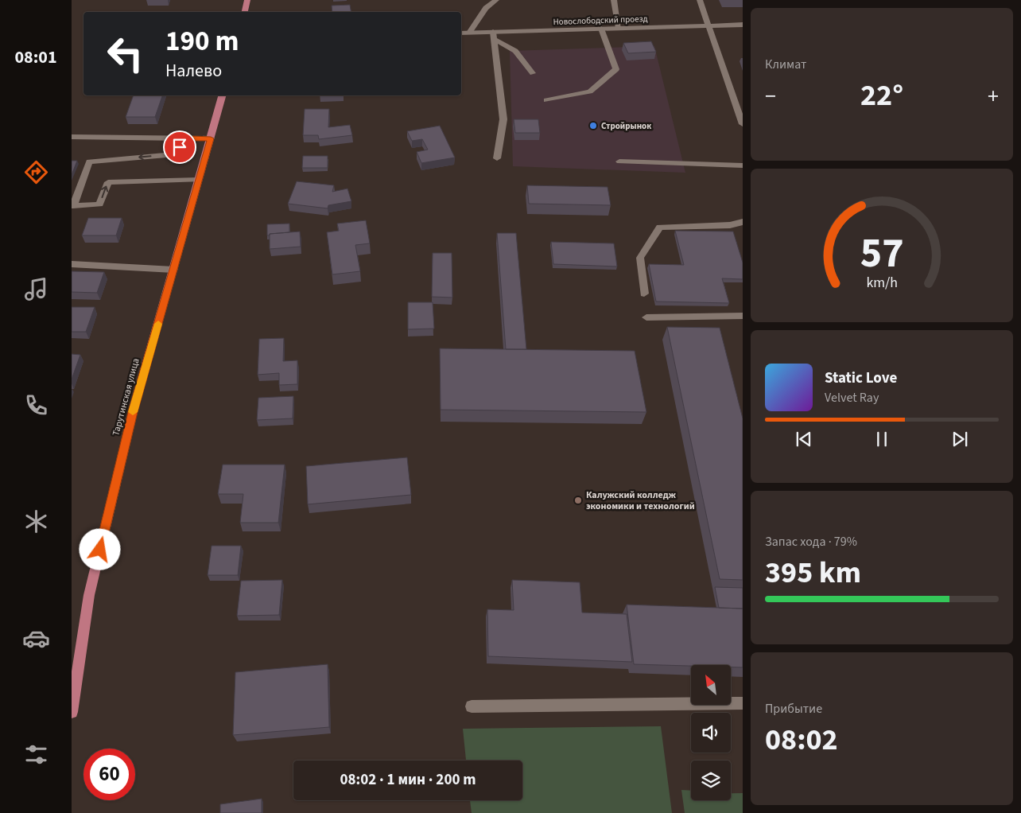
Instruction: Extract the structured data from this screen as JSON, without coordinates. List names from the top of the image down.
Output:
{
  "streets": {
    "main road": ["Тарутинская улица"],
    "street": ["Новослободский проезд"]
  },
  "places": ["Стройрынок", "Калужский колледж экономики и технологий"],
  "north": "top left",
  "page": {
    "tabs": "08:01",
    "tile": [
      "Климат",
      ["Запас хода · 79%", "395 km"],
      ["Прибытие", "08:02"]
    ],
    "turn": ["190 m", "Налево"],
    "heat": ["−", "22°", "+"],
    "song": ["Static Love", "Velvet Ray"],
    "limit": "60",
    "trip": "08:02 · 1 мин · 200 m",
    "gauge": ["57", "km/h"]
  }
}
